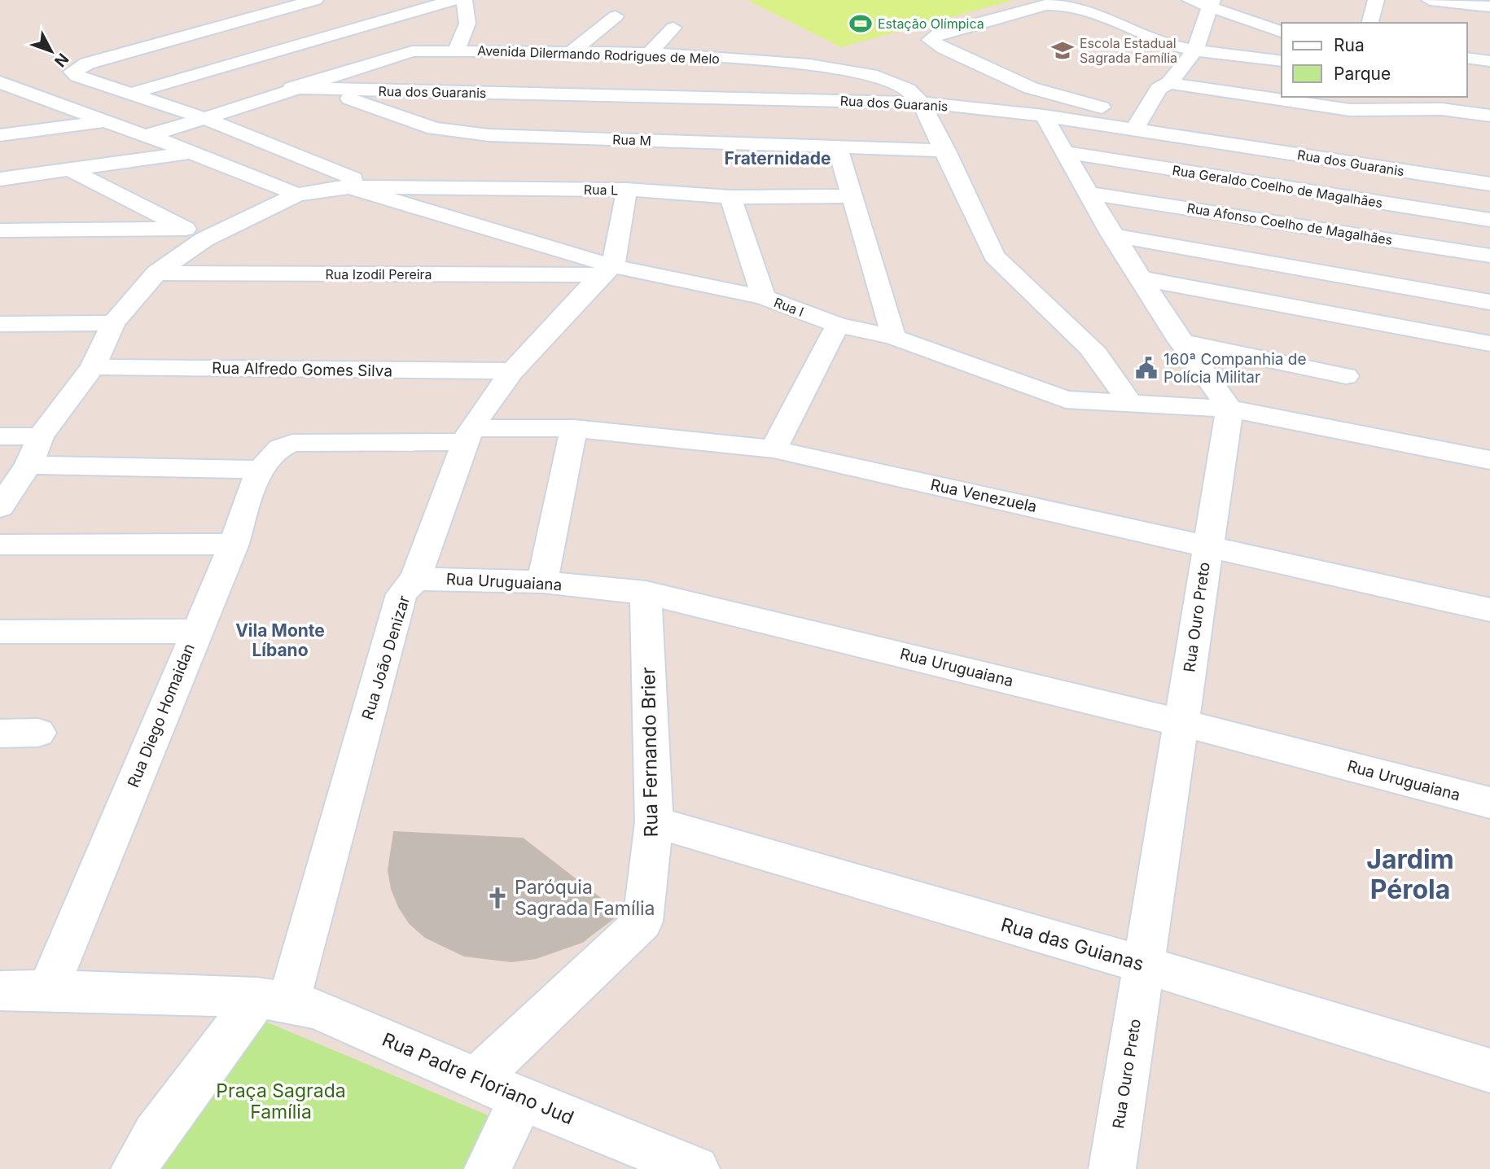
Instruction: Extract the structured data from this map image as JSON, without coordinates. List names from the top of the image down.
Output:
{
  "streets": {
    "street": [
      "Avenida Dilermando Rodrigues de Melo",
      "Rua dos Guaranis",
      "Rua M",
      "Rua Geraldo Coelho de Magalhães",
      "Rua L",
      "Rua Afonso Coelho de Magalhães",
      "Rua Izodil Pereira",
      "Rua I",
      "Rua Alfredo Gomes Silva",
      "Rua Venezuela",
      "Rua Uruguaiana",
      "Rua Ouro Preto",
      "Rua João Denizar",
      "Rua Diego Homaidan",
      "Rua Fernando Brier",
      "Rua das Guianas",
      "Rua Padre Floriano Jud"
    ]
  },
  "crossings": [
    ["Avenida Dilermando Rodrigues de Melo", "Rua dos Guaranis"],
    ["Avenida Dilermando Rodrigues de Melo", "Rua M"],
    ["Avenida Dilermando Rodrigues de Melo", "Rua I"],
    ["Rua dos Guaranis", "Rua M"],
    ["Rua L", "Rua I"],
    ["Rua Izodil Pereira", "Rua I"],
    ["Rua Izodil Pereira", "Rua João Denizar"],
    ["Rua I", "Rua Ouro Preto"],
    ["Rua I", "Rua João Denizar"],
    ["Rua Alfredo Gomes Silva", "Rua João Denizar"],
    ["Rua Venezuela", "Rua Ouro Preto"],
    ["Rua Venezuela", "Rua João Denizar"],
    ["Rua Venezuela", "Rua Diego Homaidan"],
    ["Rua Uruguaiana", "Rua Ouro Preto"],
    ["Rua Uruguaiana", "Rua João Denizar"],
    ["Rua Uruguaiana", "Rua Fernando Brier"],
    ["Rua Ouro Preto", "Rua das Guianas"],
    ["Rua João Denizar", "Rua Padre Floriano Jud"],
    ["Rua Diego Homaidan", "Rua Padre Floriano Jud"],
    ["Rua Fernando Brier", "Rua das Guianas"],
    ["Rua Fernando Brier", "Rua Padre Floriano Jud"]
  ],
  "districts": ["Fraternidade", "Vila Monte Líbano", "Jardim Pérola"],
  "parks": ["Praça Sagrada Família"],
  "places": {
    "sports": ["Estação Olímpica"],
    "school or university": ["Escola Estadual Sagrada Família"],
    "public building": ["160ª Companhia de Polícia Militar"],
    "church": ["Paróquia Sagrada Família"]
  },
  "legend": ["Rua", "Parque"],
  "north": "bottom right"
}
